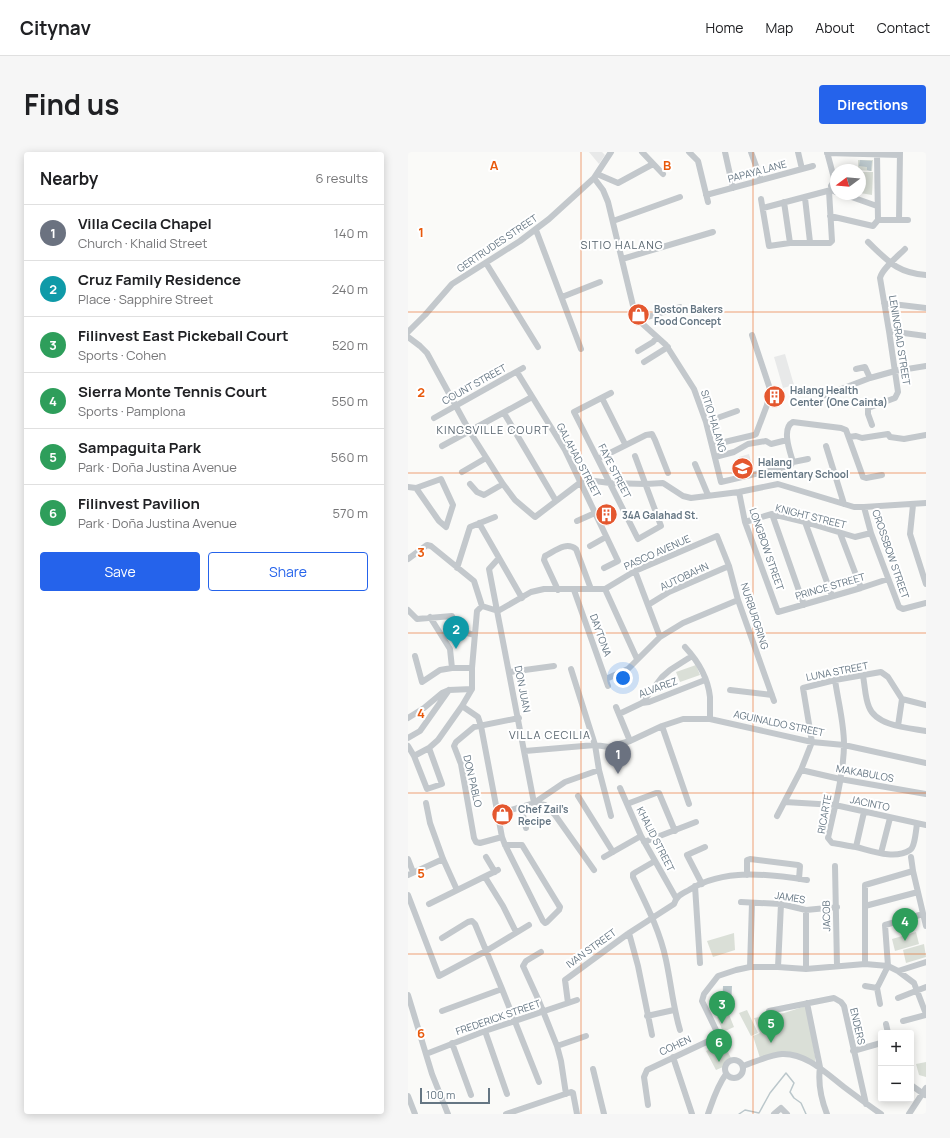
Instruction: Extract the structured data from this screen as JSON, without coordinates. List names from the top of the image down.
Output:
{
  "streets": {
    "street": [
      "PAPAYA LANE",
      "GERTRUDES STREET",
      "LENINGRAD STREET",
      "COUNT STREET",
      "SITIO HALANG",
      "GALAHAD STREET",
      "FAYE STREET",
      "KNIGHT STREET",
      "LONGBOW STREET",
      "PASCO AVENUE",
      "CROSSBOW STREET",
      "AUTOBAHN",
      "PRINCE STREET",
      "NURBURGRING",
      "DAYTONA",
      "LUNA STREET",
      "ALVAREZ",
      "DON JUAN",
      "AGUINALDO STREET",
      "MAKABULOS",
      "DON PABLO",
      "JACINTO",
      "RICARTE",
      "KHALID STREET",
      "JAMES",
      "JACOB",
      "IVAN STREET",
      "FREDERICK STREET",
      "ENDERS",
      "COHEN"
    ]
  },
  "crossings": [
    ["COUNT STREET", "GALAHAD STREET"],
    ["KNIGHT STREET", "LONGBOW STREET"],
    ["KNIGHT STREET", "CROSSBOW STREET"],
    ["LONGBOW STREET", "PRINCE STREET"],
    ["PASCO AVENUE", "NURBURGRING"],
    ["CROSSBOW STREET", "PRINCE STREET"],
    ["AUTOBAHN", "NURBURGRING"],
    ["LUNA STREET", "AGUINALDO STREET"],
    ["LUNA STREET", "RICARTE"],
    ["DON JUAN", "AGUINALDO STREET"],
    ["DON JUAN", "DON PABLO"],
    ["AGUINALDO STREET", "RICARTE"],
    ["MAKABULOS", "RICARTE"],
    ["JACINTO", "RICARTE"],
    ["JAMES", "JACOB"],
    ["IVAN STREET", "FREDERICK STREET"]
  ],
  "districts": ["SITIO HALANG", "KINGSVILLE COURT", "VILLA CECILIA"],
  "places": {
    "shop": ["Boston Bakers Food Concept", "Chef Zail’s Recipe"],
    "building": ["Halang Health Center (One Cainta)", "34A Galahad St."],
    "school or university": ["Halang Elementary School"]
  },
  "scale_bar": "100 m",
  "north": "left",
  "page": {
    "header": "Citynav",
    "nav": [
      "Home",
      "Map",
      "About",
      "Contact"
    ],
    "title": "Find us",
    "buttons": [
      "Directions",
      ["Save", "Share"]
    ],
    "heading": ["Nearby", "6 results"],
    "list": [
      {
        "mark": "1",
        "name": "Villa Cecila Chapel",
        "note": "Church · Khalid Street",
        "value": "140 m"
      },
      {
        "mark": "2",
        "name": "Cruz Family Residence",
        "note": "Place · Sapphire Street",
        "value": "240 m"
      },
      {
        "mark": "3",
        "name": "Filinvest East Pickeball Court",
        "note": "Sports · Cohen",
        "value": "520 m"
      },
      {
        "mark": "4",
        "name": "Sierra Monte Tennis Court",
        "note": "Sports · Pamplona",
        "value": "550 m"
      },
      {
        "mark": "5",
        "name": "Sampaguita Park",
        "note": "Park · Doña Justina Avenue",
        "value": "560 m"
      },
      {
        "mark": "6",
        "name": "Filinvest Pavilion",
        "note": "Park · Doña Justina Avenue",
        "value": "570 m"
      }
    ],
    "pins": [
      "2",
      "1",
      "4",
      "3",
      "5",
      "6"
    ],
    "map_buttons": ["+", "−"],
    "scale": "100 m"
  },
  "grid": {
    "columns": ["A", "B"],
    "rows": [
      "1",
      "2",
      "3",
      "4",
      "5",
      "6"
    ]
  }
}
